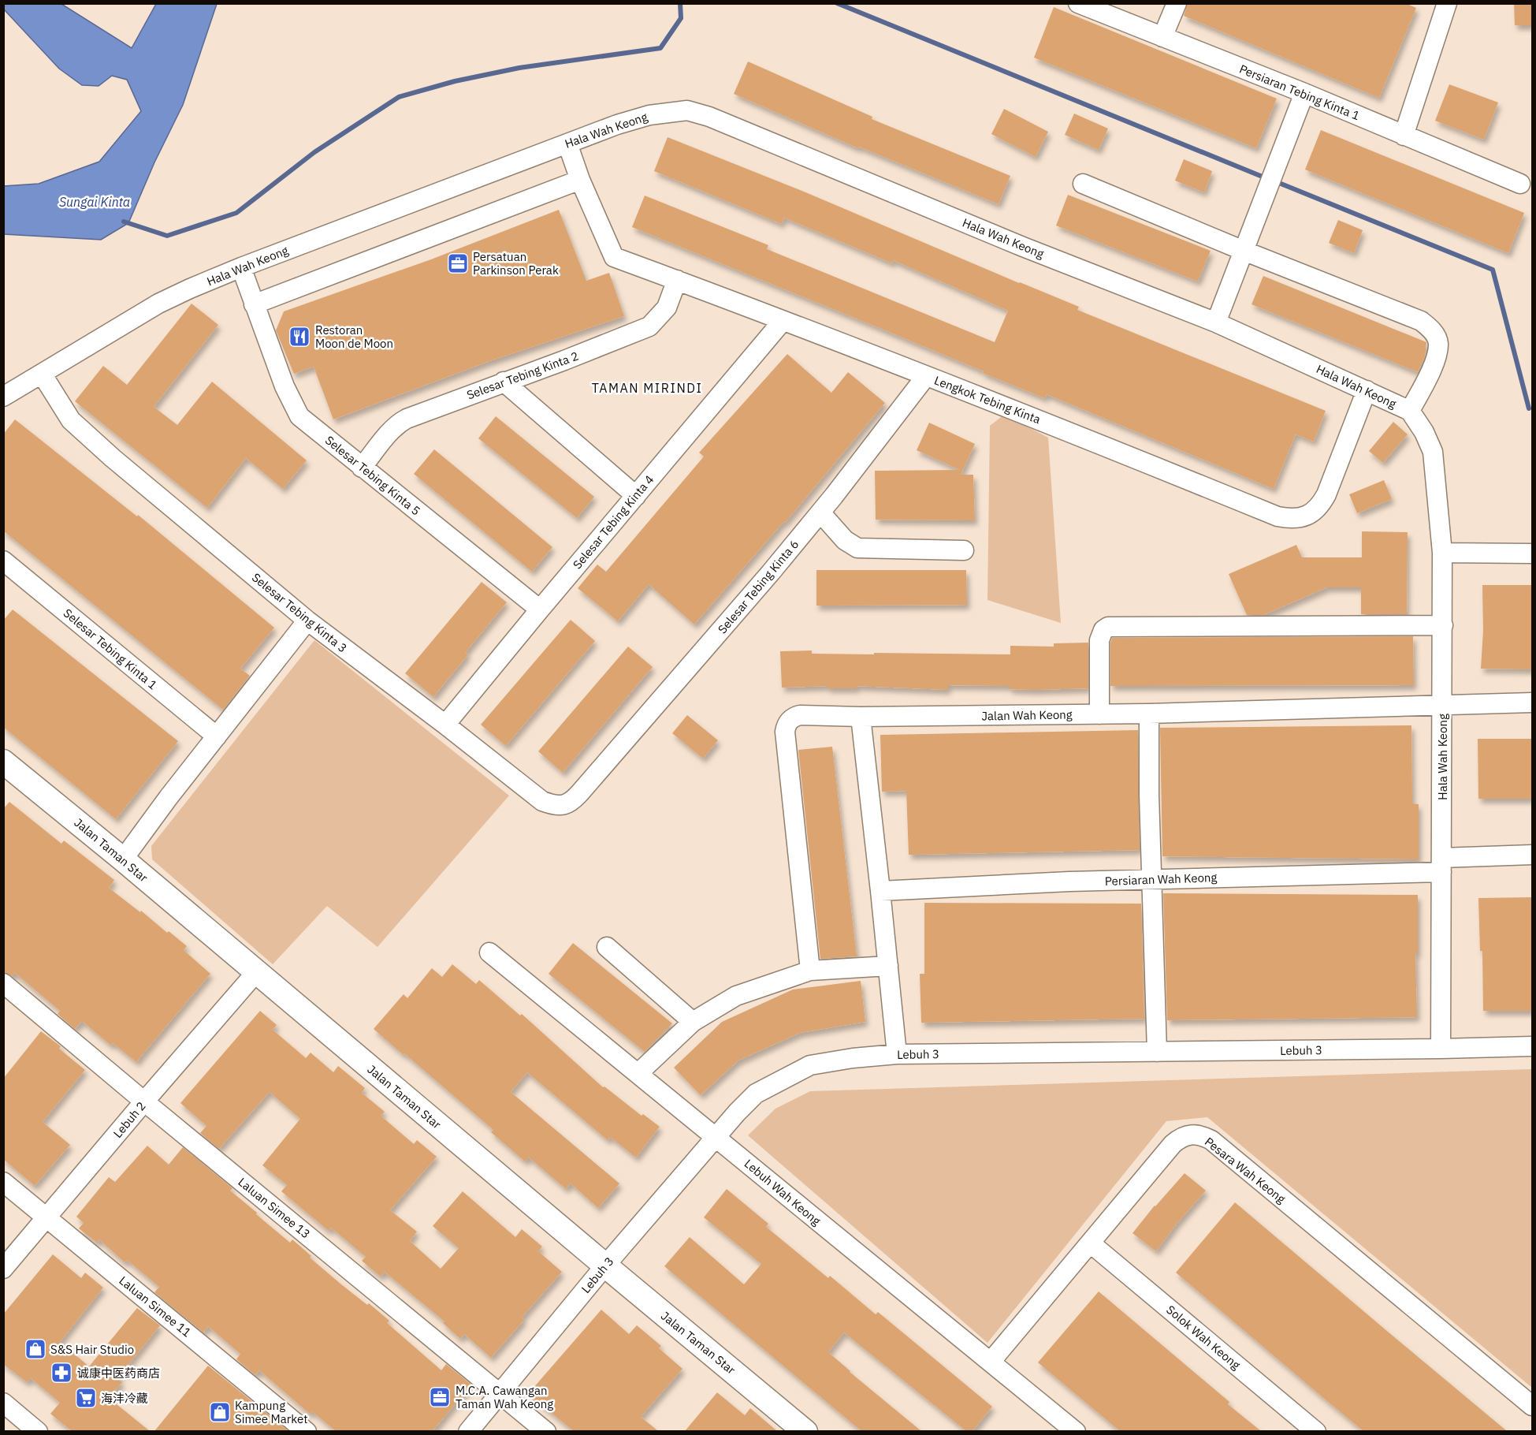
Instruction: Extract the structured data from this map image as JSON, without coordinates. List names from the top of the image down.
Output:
{
  "streets": {
    "street": [
      "Persiaran Tebing Kinta 1",
      "Hala Wah Keong",
      "Selesar Tebing Kinta 2",
      "Lengkok Tebing Kinta",
      "Selesar Tebing Kinta 5",
      "Selesar Tebing Kinta 4",
      "Selesar Tebing Kinta 6",
      "Selesar Tebing Kinta 3",
      "Selesar Tebing Kinta 1",
      "Jalan Wah Keong",
      "Jalan Taman Star",
      "Persiaran Wah Keong",
      "Lebuh 3",
      "Lebuh 2",
      "Pesara Wah Keong",
      "Lebuh Wah Keong",
      "Laluan Simee 13",
      "Laluan Simee 11",
      "Solok Wah Keong"
    ]
  },
  "crossings": [
    ["Hala Wah Keong", "Lengkok Tebing Kinta"],
    ["Hala Wah Keong", "Selesar Tebing Kinta 5"],
    ["Hala Wah Keong", "Selesar Tebing Kinta 3"],
    ["Hala Wah Keong", "Jalan Wah Keong"],
    ["Hala Wah Keong", "Persiaran Wah Keong"],
    ["Hala Wah Keong", "Lebuh 3"],
    ["Selesar Tebing Kinta 2", "Lengkok Tebing Kinta"],
    ["Selesar Tebing Kinta 2", "Selesar Tebing Kinta 5"],
    ["Lengkok Tebing Kinta", "Selesar Tebing Kinta 4"],
    ["Lengkok Tebing Kinta", "Selesar Tebing Kinta 6"],
    ["Selesar Tebing Kinta 5", "Selesar Tebing Kinta 4"],
    ["Selesar Tebing Kinta 4", "Selesar Tebing Kinta 3"],
    ["Selesar Tebing Kinta 6", "Selesar Tebing Kinta 3"],
    ["Jalan Taman Star", "Lebuh 3"],
    ["Jalan Taman Star", "Lebuh 2"],
    ["Lebuh 3", "Lebuh Wah Keong"],
    ["Lebuh 3", "Laluan Simee 13"],
    ["Lebuh 2", "Laluan Simee 13"],
    ["Lebuh 2", "Laluan Simee 11"],
    ["Pesara Wah Keong", "Lebuh Wah Keong"],
    ["Pesara Wah Keong", "Solok Wah Keong"]
  ],
  "districts": ["TAMAN MIRINDI"],
  "water": ["Sungai Kinta"],
  "places": {
    "office": ["Persatuan Parkinson Perak", "M.C.A. Cawangan Taman Wah Keong"],
    "restaurant": ["Restoran Moon de Moon"],
    "shop": ["S&S Hair Studio", "Kampung Simee Market"],
    "pharmacy": ["诚康中医药商店"],
    "supermarket": ["海沣冷藏"]
  }
}
